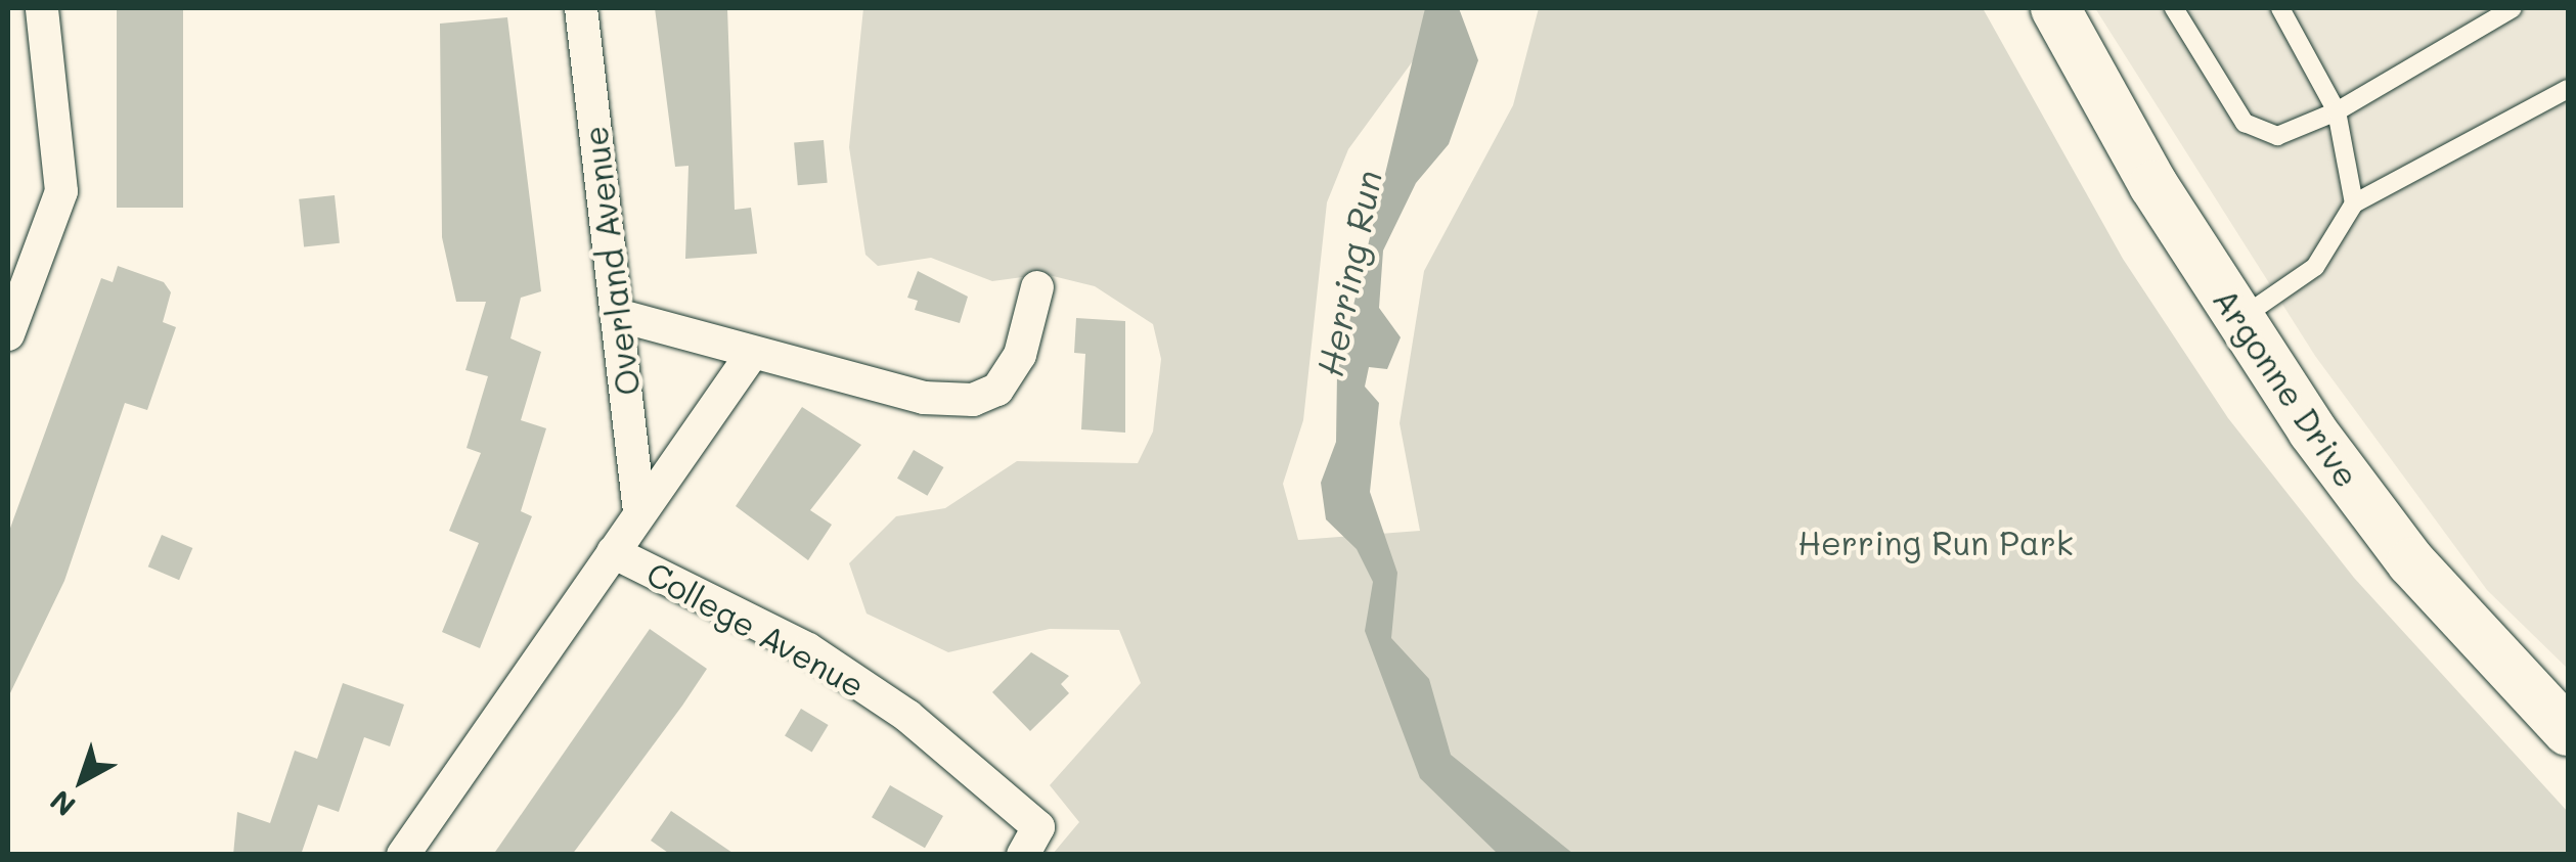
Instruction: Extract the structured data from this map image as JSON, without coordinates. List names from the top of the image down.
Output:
{
  "streets": {
    "main road": ["Argonne Drive"],
    "street": ["Overland Avenue", "College Avenue"]
  },
  "water": ["Herring Run"],
  "parks": ["Herring Run Park"],
  "north": "bottom left"
}
